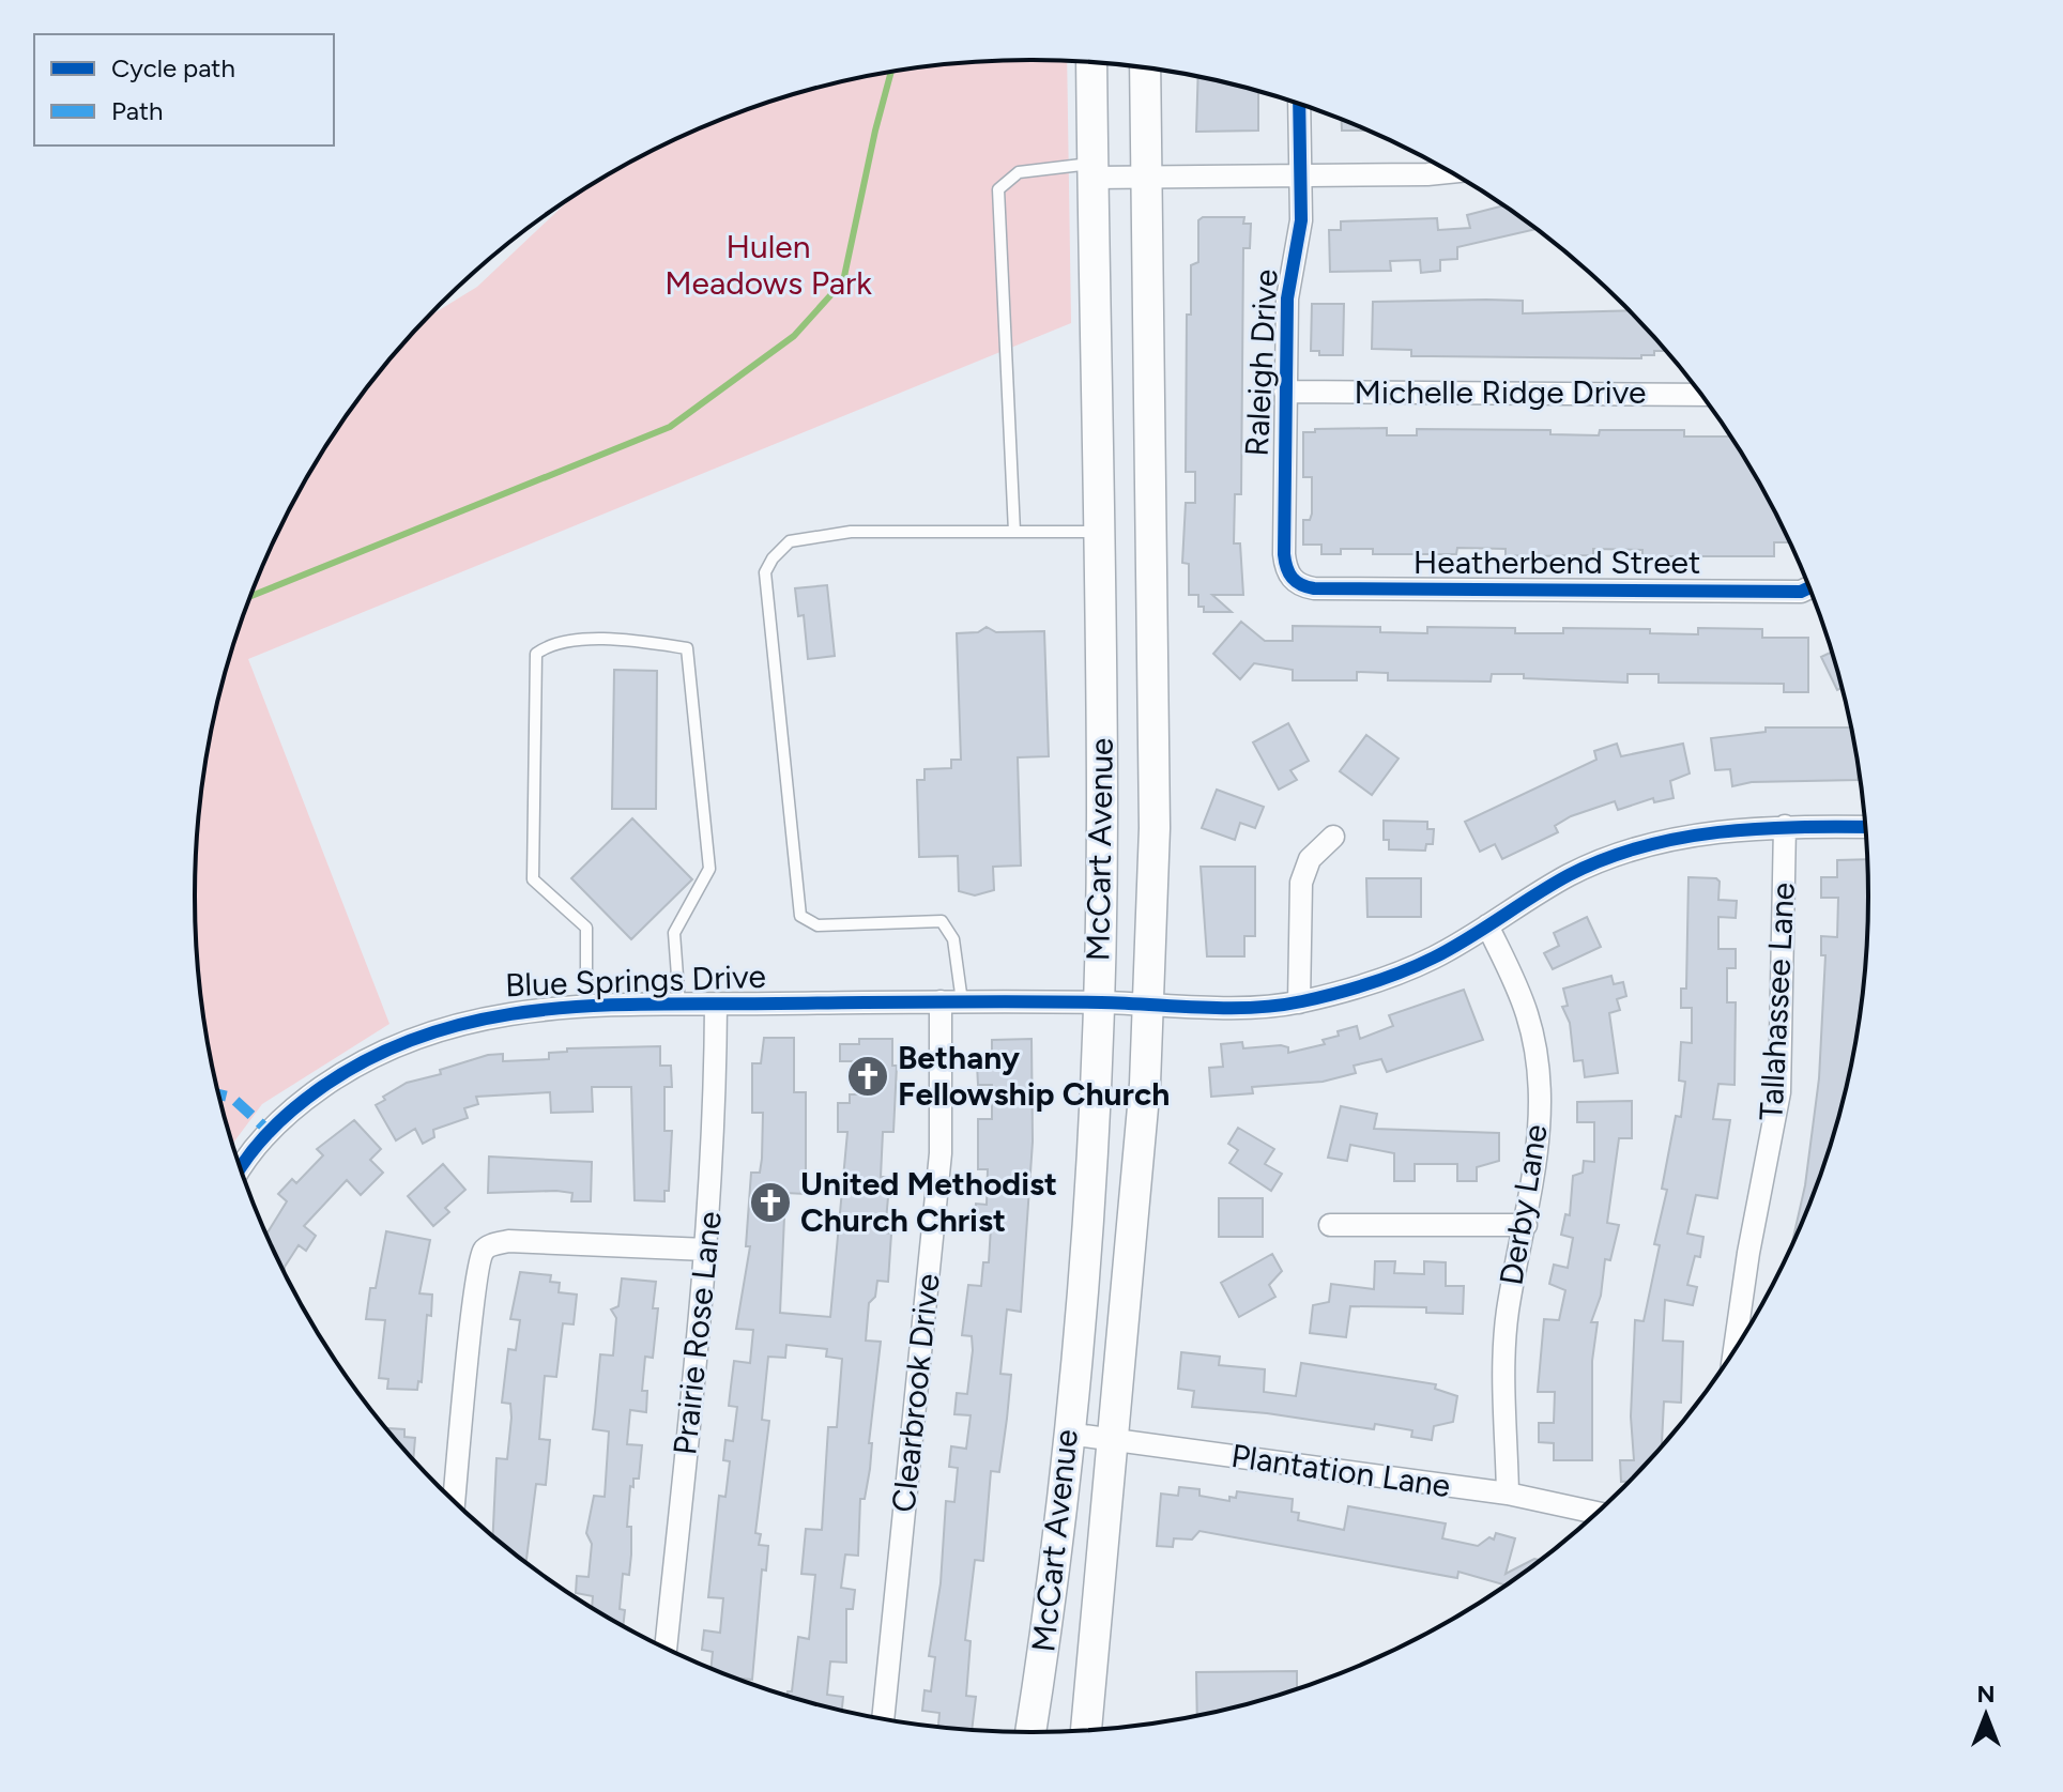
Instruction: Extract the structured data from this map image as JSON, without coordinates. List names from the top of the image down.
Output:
{
  "streets": {
    "main road": ["McCart Avenue"],
    "street": [
      "Raleigh Drive",
      "Michelle Ridge Drive",
      "Heatherbend Street",
      "Blue Springs Drive",
      "Tallahassee Lane",
      "Derby Lane",
      "Prairie Rose Lane",
      "Clearbrook Drive",
      "Plantation Lane"
    ]
  },
  "crossings": [
    ["Raleigh Drive", "Michelle Ridge Drive"],
    ["Raleigh Drive", "Heatherbend Street"],
    ["McCart Avenue", "Blue Springs Drive"],
    ["McCart Avenue", "Plantation Lane"],
    ["Blue Springs Drive", "Tallahassee Lane"],
    ["Blue Springs Drive", "Derby Lane"],
    ["Blue Springs Drive", "Prairie Rose Lane"],
    ["Blue Springs Drive", "Clearbrook Drive"],
    ["Derby Lane", "Plantation Lane"]
  ],
  "parks": ["Hulen Meadows Park"],
  "places": {
    "church": ["Bethany Fellowship Church", "United Methodist Church Christ"]
  },
  "legend": ["Cycle path", "Path"],
  "north": "top"
}
